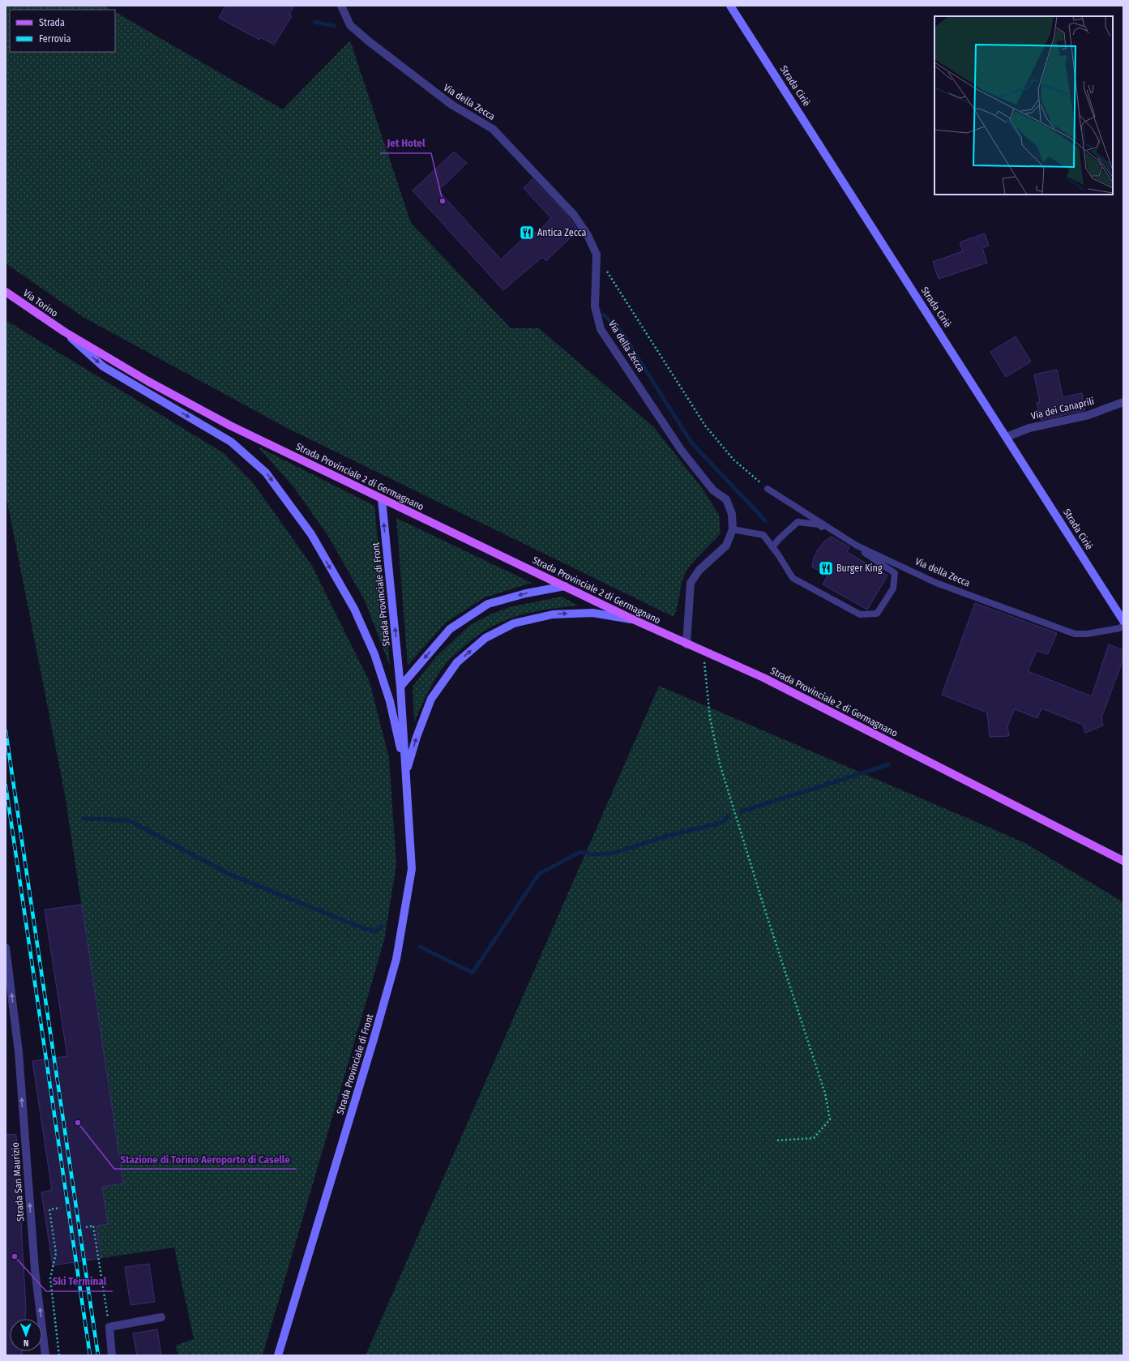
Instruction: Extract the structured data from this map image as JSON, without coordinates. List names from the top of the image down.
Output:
{
  "streets": {
    "main road": [
      "Strada Ciriè",
      "Via Torino",
      "Strada Provinciale 2 di Germagnano",
      "Strada Provinciale di Front"
    ],
    "street": ["Via della Zecca", "Via dei Canaprili", "Strada San Maurizio"]
  },
  "crossings": [
    ["Strada Ciriè", "Via dei Canaprili"],
    ["Via della Zecca", "Strada Provinciale 2 di Germagnano"],
    ["Via Torino", "Strada Provinciale 2 di Germagnano"],
    ["Strada Provinciale 2 di Germagnano", "Strada Provinciale di Front"]
  ],
  "one_way": ["Strada San Maurizio"],
  "places": {
    "other": ["Jet Hotel", "Stazione di Torino Aeroporto di Caselle", "Ski Terminal"],
    "restaurant": ["Antica Zecca", "Burger King"]
  },
  "legend": ["Strada", "Ferrovia"],
  "north": "bottom"
}
